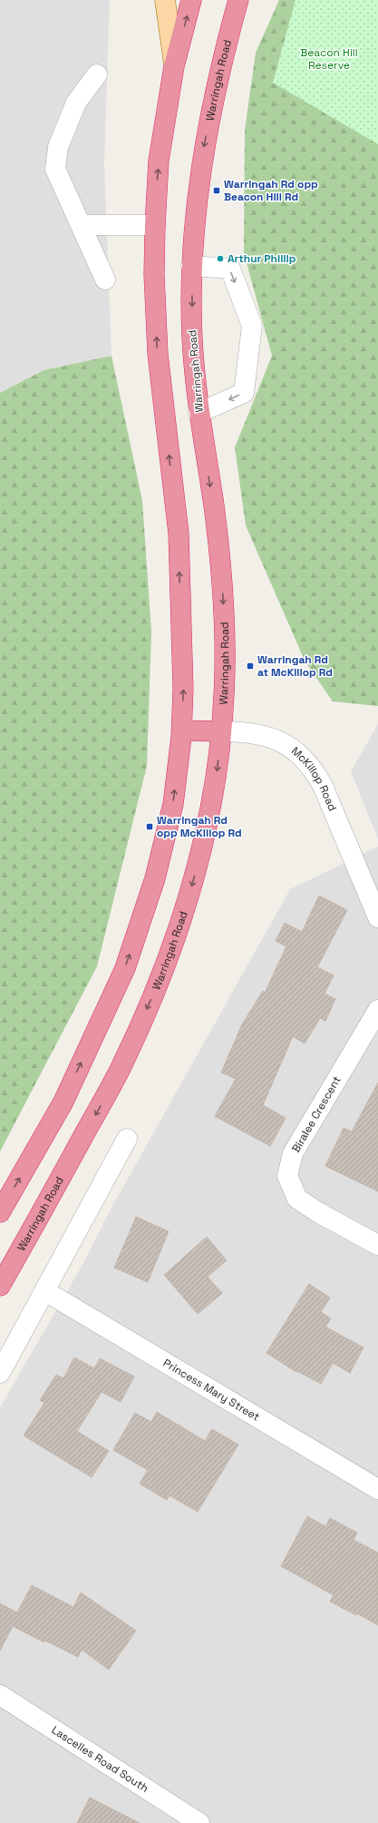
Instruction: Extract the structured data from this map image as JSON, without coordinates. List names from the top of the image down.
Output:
{
  "streets": {
    "highway": ["Warringah Road", "McKillop Road"],
    "street": ["Biralee Crescent", "Princess Mary Street", "Lascelles Road South"]
  },
  "crossings": [
    ["Warringah Road", "McKillop Road"]
  ],
  "parks": ["Beacon Hill Reserve"],
  "places": {
    "transit": ["Warringah Rd opp Beacon Hill Rd", "Warringah Rd at McKillop Rd", "Warringah Rd opp McKillop Rd"],
    "other": ["Arthur Phillip"]
  }
}
